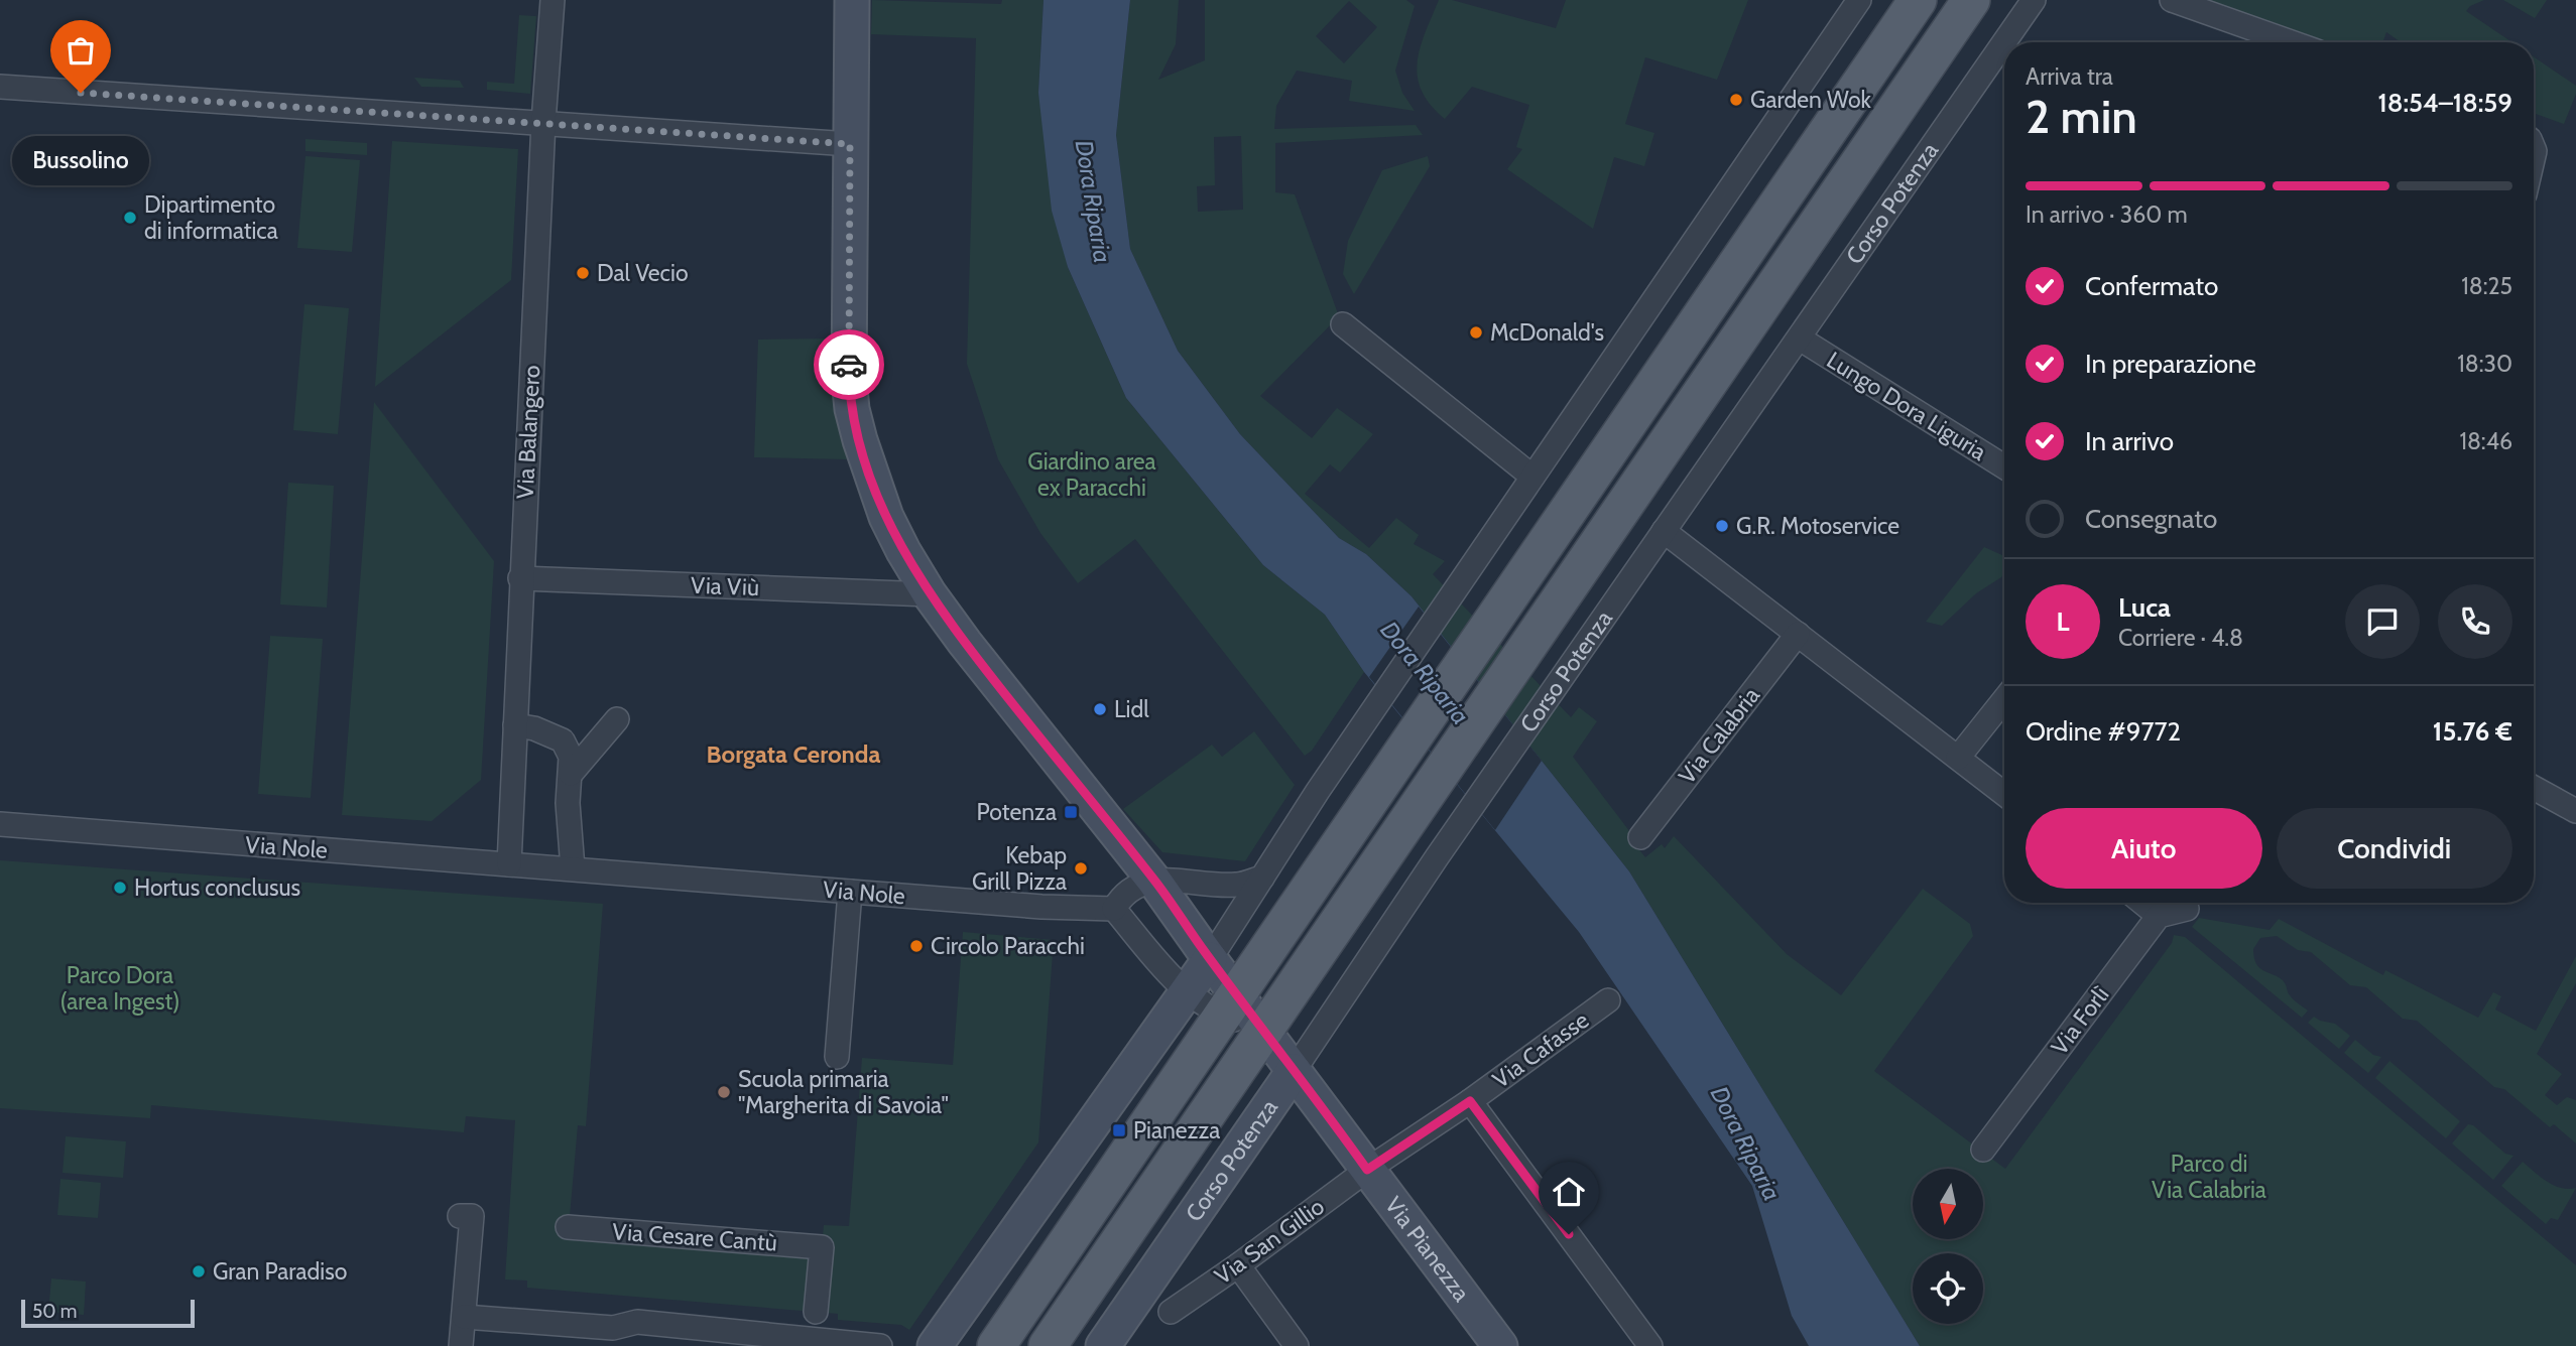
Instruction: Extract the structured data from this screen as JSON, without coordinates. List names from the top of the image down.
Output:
{
  "streets": {
    "main road": ["Corso Potenza"],
    "street": [
      "Lungo Dora Liguria",
      "Via Balangero",
      "Via Viù",
      "Via Calabria",
      "Via Nole",
      "Via Forlì",
      "Via Cafasse",
      "Via Cesare Cantù",
      "Via San Gillio",
      "Via Pianezza"
    ]
  },
  "crossings": [
    ["Corso Potenza", "Lungo Dora Liguria"],
    ["Corso Potenza", "Via Pianezza"],
    ["Via Balangero", "Via Viù"],
    ["Via Balangero", "Via Nole"],
    ["Via Viù", "Via Pianezza"],
    ["Via Cafasse", "Via San Gillio"],
    ["Via Cafasse", "Via Pianezza"],
    ["Via San Gillio", "Via Pianezza"]
  ],
  "districts": ["Borgata Ceronda"],
  "water": ["Dora Riparia"],
  "parks": ["Giardino area ex Paracchi", "Parco Dora (area Ingest)", "Parco di Via Calabria"],
  "places": {
    "other": [
      "Bussolino",
      "Garden Wok",
      "Dipartimento di informatica",
      "Dal Vecio",
      "McDonald's",
      "G.R. Motoservice",
      "Lidl",
      "Kebap Grill Pizza",
      "Hortus conclusus",
      "Circolo Paracchi",
      "Scuola primaria \"Margherita di Savoia\"",
      "Gran Paradiso"
    ],
    "transit": ["Potenza", "Pianezza"]
  },
  "scale_bar": "50 m",
  "north": "bottom",
  "page": {
    "heading": ["2 min", "Arriva tra", "18:54–18:59"],
    "panel": [
      "Luca",
      "Corriere · 4.8",
      "Ordine #9772",
      "15.76 €"
    ],
    "bubble": "Bussolino",
    "bar": "In arrivo · 360 m",
    "list": [
      ["Confermato", "18:25"],
      ["In preparazione", "18:30"],
      ["In arrivo", "18:46"],
      "Consegnato"
    ],
    "round": "L",
    "buttons": ["Aiuto", "Condividi"],
    "scale": "50 m"
  }
}
